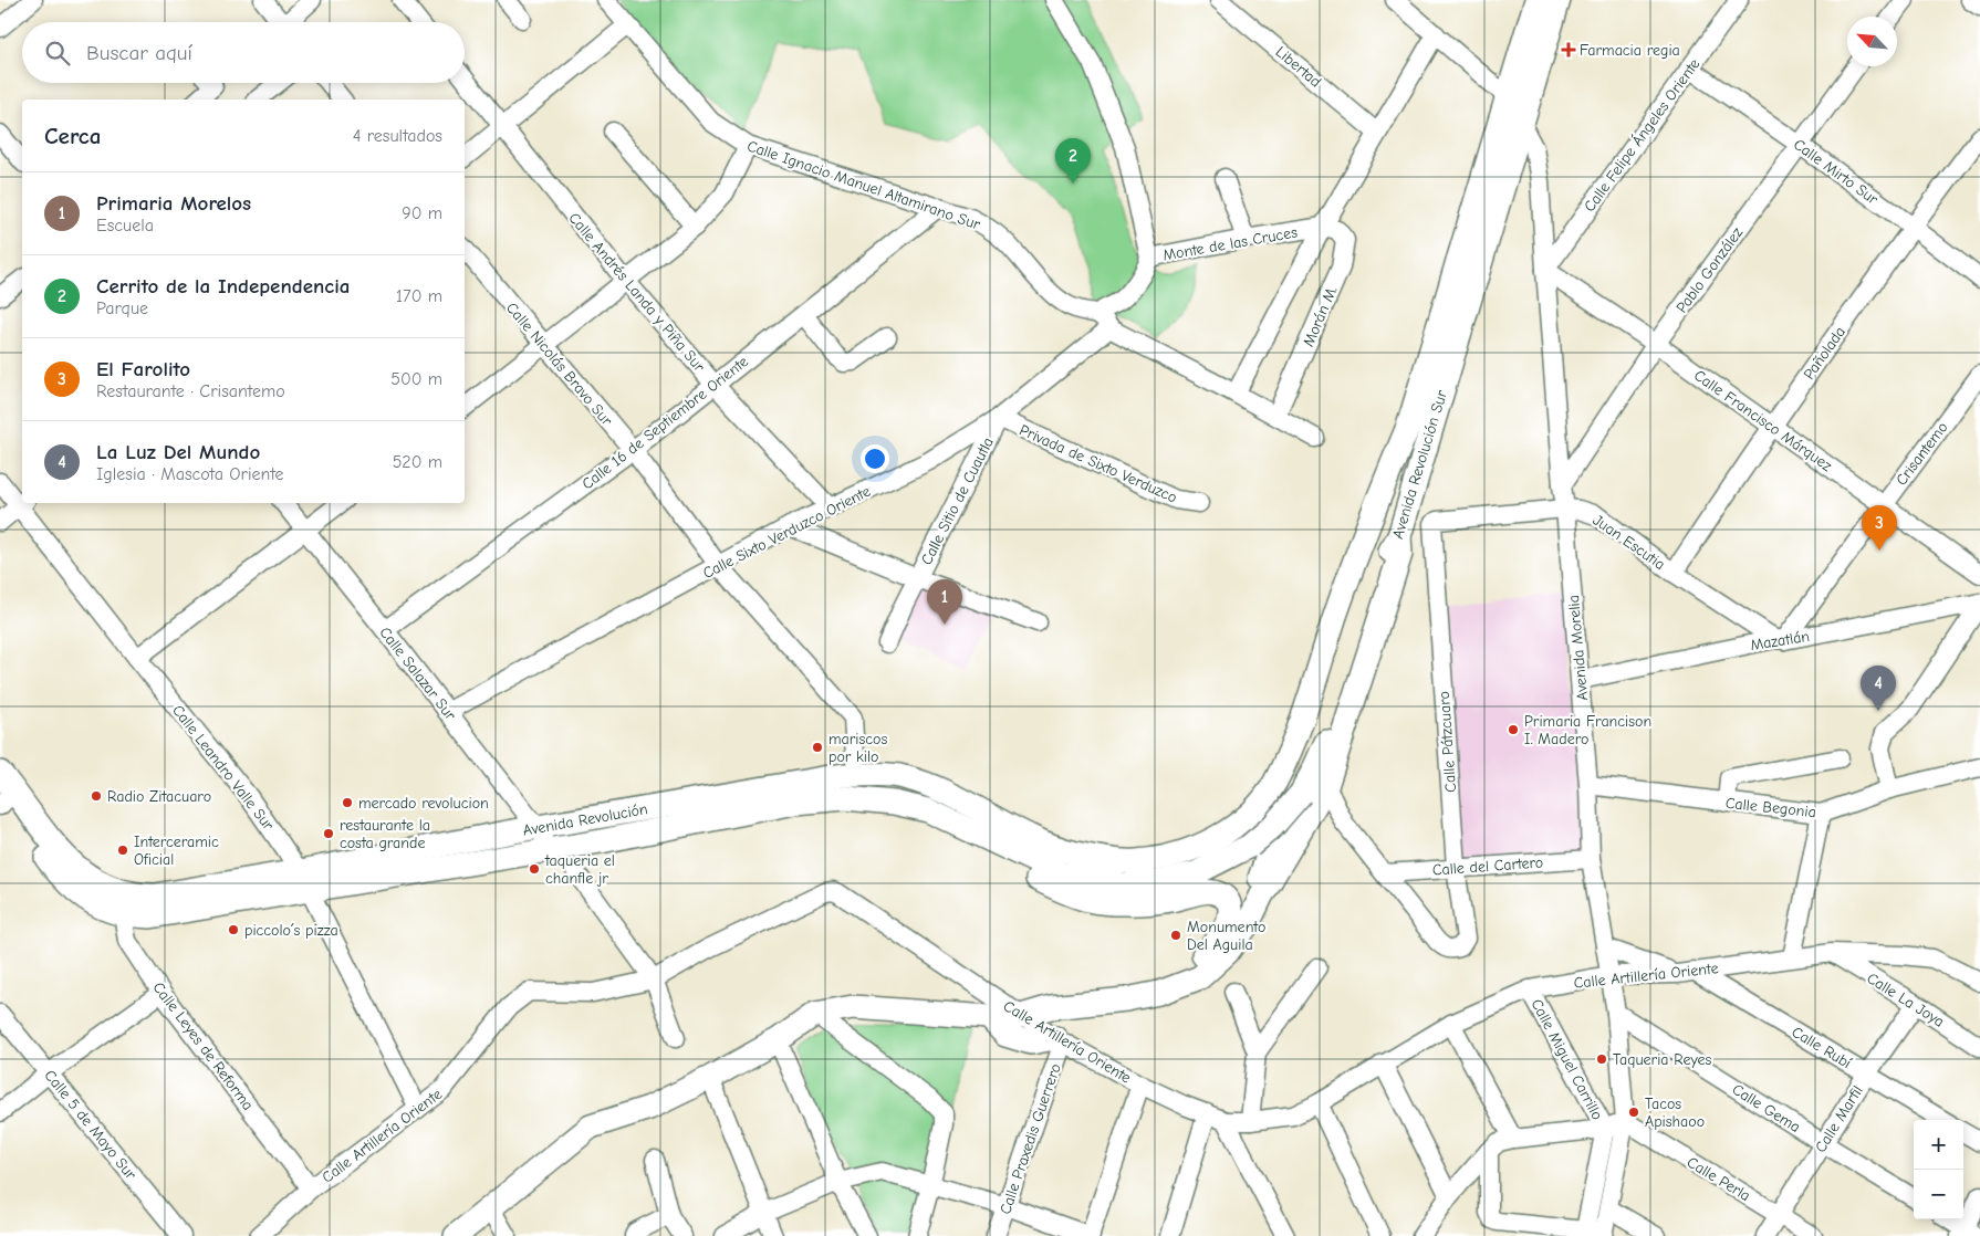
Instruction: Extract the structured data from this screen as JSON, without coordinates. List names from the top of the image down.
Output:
{
  "streets": {
    "main road": ["Avenida Revolución Sur", "Avenida Revolución"],
    "street": [
      "Libertad",
      "Calle Felipe Ángeles Oriente",
      "Calle Mirto Sur",
      "Calle Ignacio Manuel Altamirano Sur",
      "Monte de las Cruces",
      "Pablo González",
      "Calle Andrés Landa y Piña Sur",
      "Morán M.",
      "Pañolada",
      "Calle Nicolás Bravo Sur",
      "Calle Francisco Márquez",
      "Calle 16 de Septiembre Oriente",
      "Crisantemo",
      "Privada de Sixto Verduzco",
      "Calle Sitio de Cuautla",
      "Calle Sixto Verduzco Oriente",
      "Juan Escutia",
      "Mazatlán",
      "Avenida Morelia",
      "Calle Salazar Sur",
      "Calle Pátzcuaro",
      "Calle Leandro Valle Sur",
      "Calle Begonia",
      "Calle del Cartero",
      "Calle Artillería Oriente",
      "Calle La Joya",
      "Calle Leyes de Reforma",
      "Calle Rubí",
      "Calle Miguel Carrillo",
      "Calle Gema",
      "Calle Marfil",
      "Calle 5 de Mayo Sur",
      "Calle Praxedis Guerrero",
      "Calle Perla"
    ]
  },
  "crossings": [
    ["Libertad", "Monte de las Cruces"],
    ["Calle Felipe Ángeles Oriente", "Calle Mirto Sur"],
    ["Calle Felipe Ángeles Oriente", "Calle Francisco Márquez"],
    ["Calle Felipe Ángeles Oriente", "Avenida Morelia"],
    ["Calle Mirto Sur", "Pablo González"],
    ["Calle Mirto Sur", "Pañolada"],
    ["Calle Ignacio Manuel Altamirano Sur", "Monte de las Cruces"],
    ["Calle Ignacio Manuel Altamirano Sur", "Calle 16 de Septiembre Oriente"],
    ["Monte de las Cruces", "Morán M."],
    ["Monte de las Cruces", "Avenida Morelia"],
    ["Pablo González", "Calle Francisco Márquez"],
    ["Pablo González", "Avenida Morelia"],
    ["Calle Andrés Landa y Piña Sur", "Calle 16 de Septiembre Oriente"],
    ["Calle Andrés Landa y Piña Sur", "Calle Sixto Verduzco Oriente"],
    ["Pañolada", "Calle Francisco Márquez"],
    ["Pañolada", "Juan Escutia"],
    ["Calle Nicolás Bravo Sur", "Calle 16 de Septiembre Oriente"],
    ["Calle Nicolás Bravo Sur", "Calle Sixto Verduzco Oriente"],
    ["Calle Nicolás Bravo Sur", "Avenida Revolución"],
    ["Calle Francisco Márquez", "Crisantemo"],
    ["Calle Francisco Márquez", "Avenida Morelia"],
    ["Calle 16 de Septiembre Oriente", "Calle Salazar Sur"],
    ["Crisantemo", "Juan Escutia"],
    ["Crisantemo", "Mazatlán"],
    ["Privada de Sixto Verduzco", "Calle Sitio de Cuautla"],
    ["Privada de Sixto Verduzco", "Calle Sixto Verduzco Oriente"],
    ["Avenida Revolución Sur", "Avenida Morelia"],
    ["Avenida Revolución Sur", "Avenida Revolución"],
    ["Calle Sitio de Cuautla", "Calle Sixto Verduzco Oriente"],
    ["Calle Sixto Verduzco Oriente", "Calle Salazar Sur"],
    ["Juan Escutia", "Mazatlán"],
    ["Juan Escutia", "Avenida Morelia"],
    ["Juan Escutia", "Calle Pátzcuaro"],
    ["Mazatlán", "Avenida Morelia"],
    ["Avenida Morelia", "Calle Begonia"],
    ["Avenida Morelia", "Calle del Cartero"],
    ["Avenida Morelia", "Calle Artillería Oriente"],
    ["Avenida Morelia", "Calle Rubí"],
    ["Avenida Morelia", "Calle Gema"],
    ["Avenida Morelia", "Calle Perla"],
    ["Calle Salazar Sur", "Avenida Revolución"],
    ["Calle Pátzcuaro", "Calle del Cartero"],
    ["Calle Leandro Valle Sur", "Avenida Revolución"],
    ["Calle Leandro Valle Sur", "Calle Artillería Oriente"],
    ["Avenida Revolución", "Calle Leyes de Reforma"],
    ["Calle Artillería Oriente", "Calle La Joya"],
    ["Calle Artillería Oriente", "Calle Leyes de Reforma"],
    ["Calle Artillería Oriente", "Calle Rubí"],
    ["Calle Artillería Oriente", "Calle Miguel Carrillo"],
    ["Calle Artillería Oriente", "Calle Praxedis Guerrero"],
    ["Calle La Joya", "Calle Marfil"],
    ["Calle Rubí", "Calle Marfil"],
    ["Calle Gema", "Calle Marfil"],
    ["Calle Marfil", "Calle Perla"]
  ],
  "places": {
    "health": ["Farmacia regia"],
    "other": [
      "Primaria Francison I. Madero",
      "mariscos por kilo",
      "Radio Zitacuaro",
      "mercado revolucion",
      "restaurante la costa grande",
      "Interceramic Oficial",
      "taqueria el chanfle jr",
      "piccolo´s pizza",
      "Monumento Del Aguila",
      "Taqueria Reyes",
      "Tacos Apishaoo"
    ]
  },
  "north": "top left",
  "page": {
    "search": "Buscar aquí",
    "heading": ["Cerca", "4 resultados"],
    "pins": [
      "2",
      "3",
      "1",
      "4"
    ],
    "list": [
      {
        "mark": "1",
        "name": "Primaria Morelos",
        "note": "Escuela",
        "value": "90 m"
      },
      {
        "mark": "2",
        "name": "Cerrito de la Independencia",
        "note": "Parque",
        "value": "170 m"
      },
      {
        "mark": "3",
        "name": "El Farolito",
        "note": "Restaurante · Crisantemo",
        "value": "500 m"
      },
      {
        "mark": "4",
        "name": "La Luz Del Mundo",
        "note": "Iglesia · Mascota Oriente",
        "value": "520 m"
      }
    ],
    "map_buttons": ["+", "−"]
  }
}
